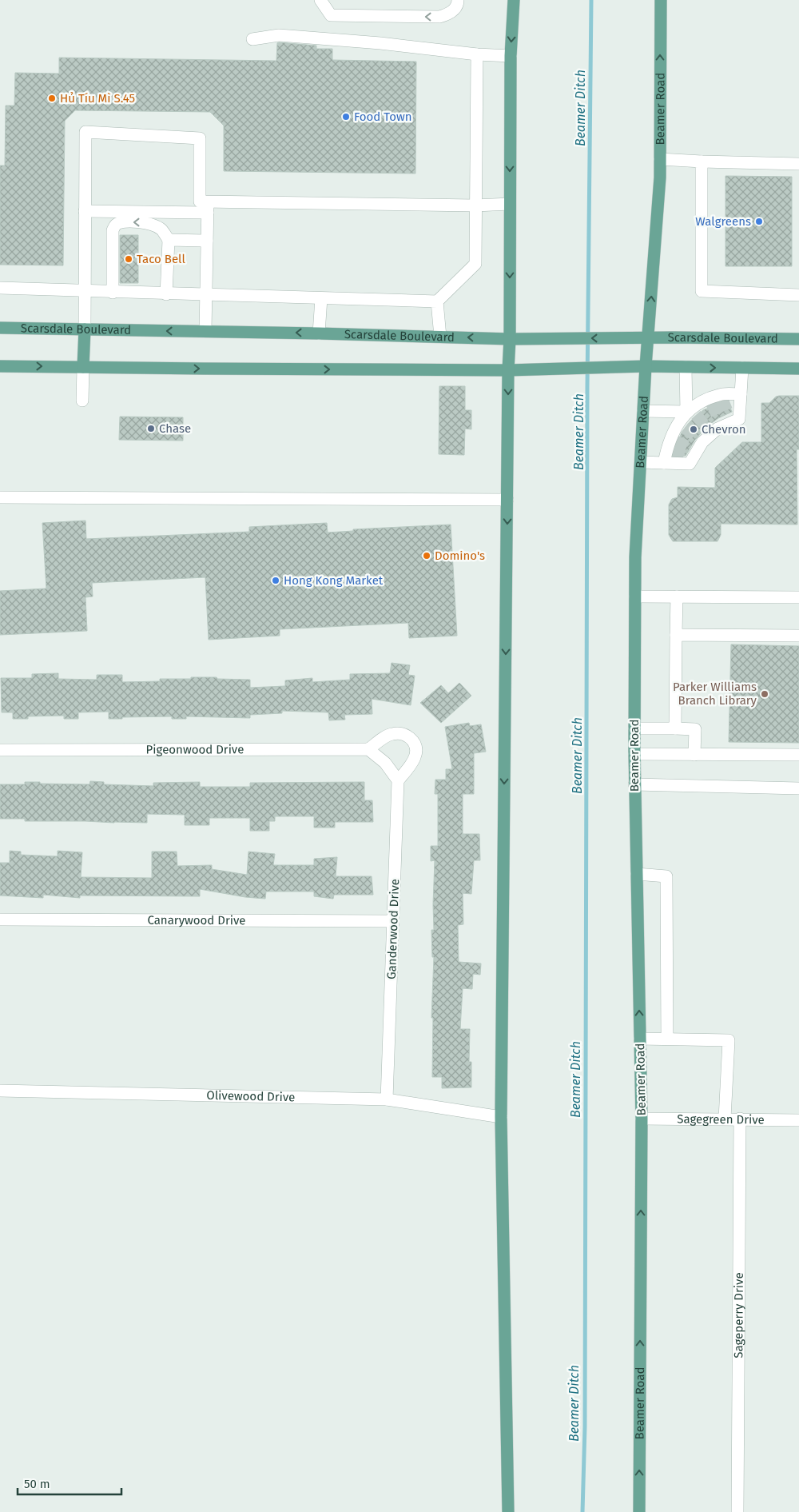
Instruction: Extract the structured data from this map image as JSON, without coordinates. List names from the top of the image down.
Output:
{
  "streets": {
    "main road": ["Beamer Road", "Scarsdale Boulevard"],
    "street": [
      "Pigeonwood Drive",
      "Canarywood Drive",
      "Ganderwood Drive",
      "Olivewood Drive",
      "Sagegreen Drive",
      "Sageperry Drive"
    ]
  },
  "crossings": [
    ["Beamer Road", "Scarsdale Boulevard"],
    ["Beamer Road", "Sagegreen Drive"],
    ["Canarywood Drive", "Ganderwood Drive"],
    ["Ganderwood Drive", "Olivewood Drive"],
    ["Sagegreen Drive", "Sageperry Drive"]
  ],
  "one_way": ["Beamer Road"],
  "water": ["Beamer Ditch"],
  "places": [
    "Hủ Tíu Mì S.45",
    "Food Town",
    "Walgreens",
    "Taco Bell",
    "Chase",
    "Chevron",
    "Domino's",
    "Hong Kong Market",
    "Parker Williams Branch Library"
  ],
  "scale_bar": "50 m"
}
